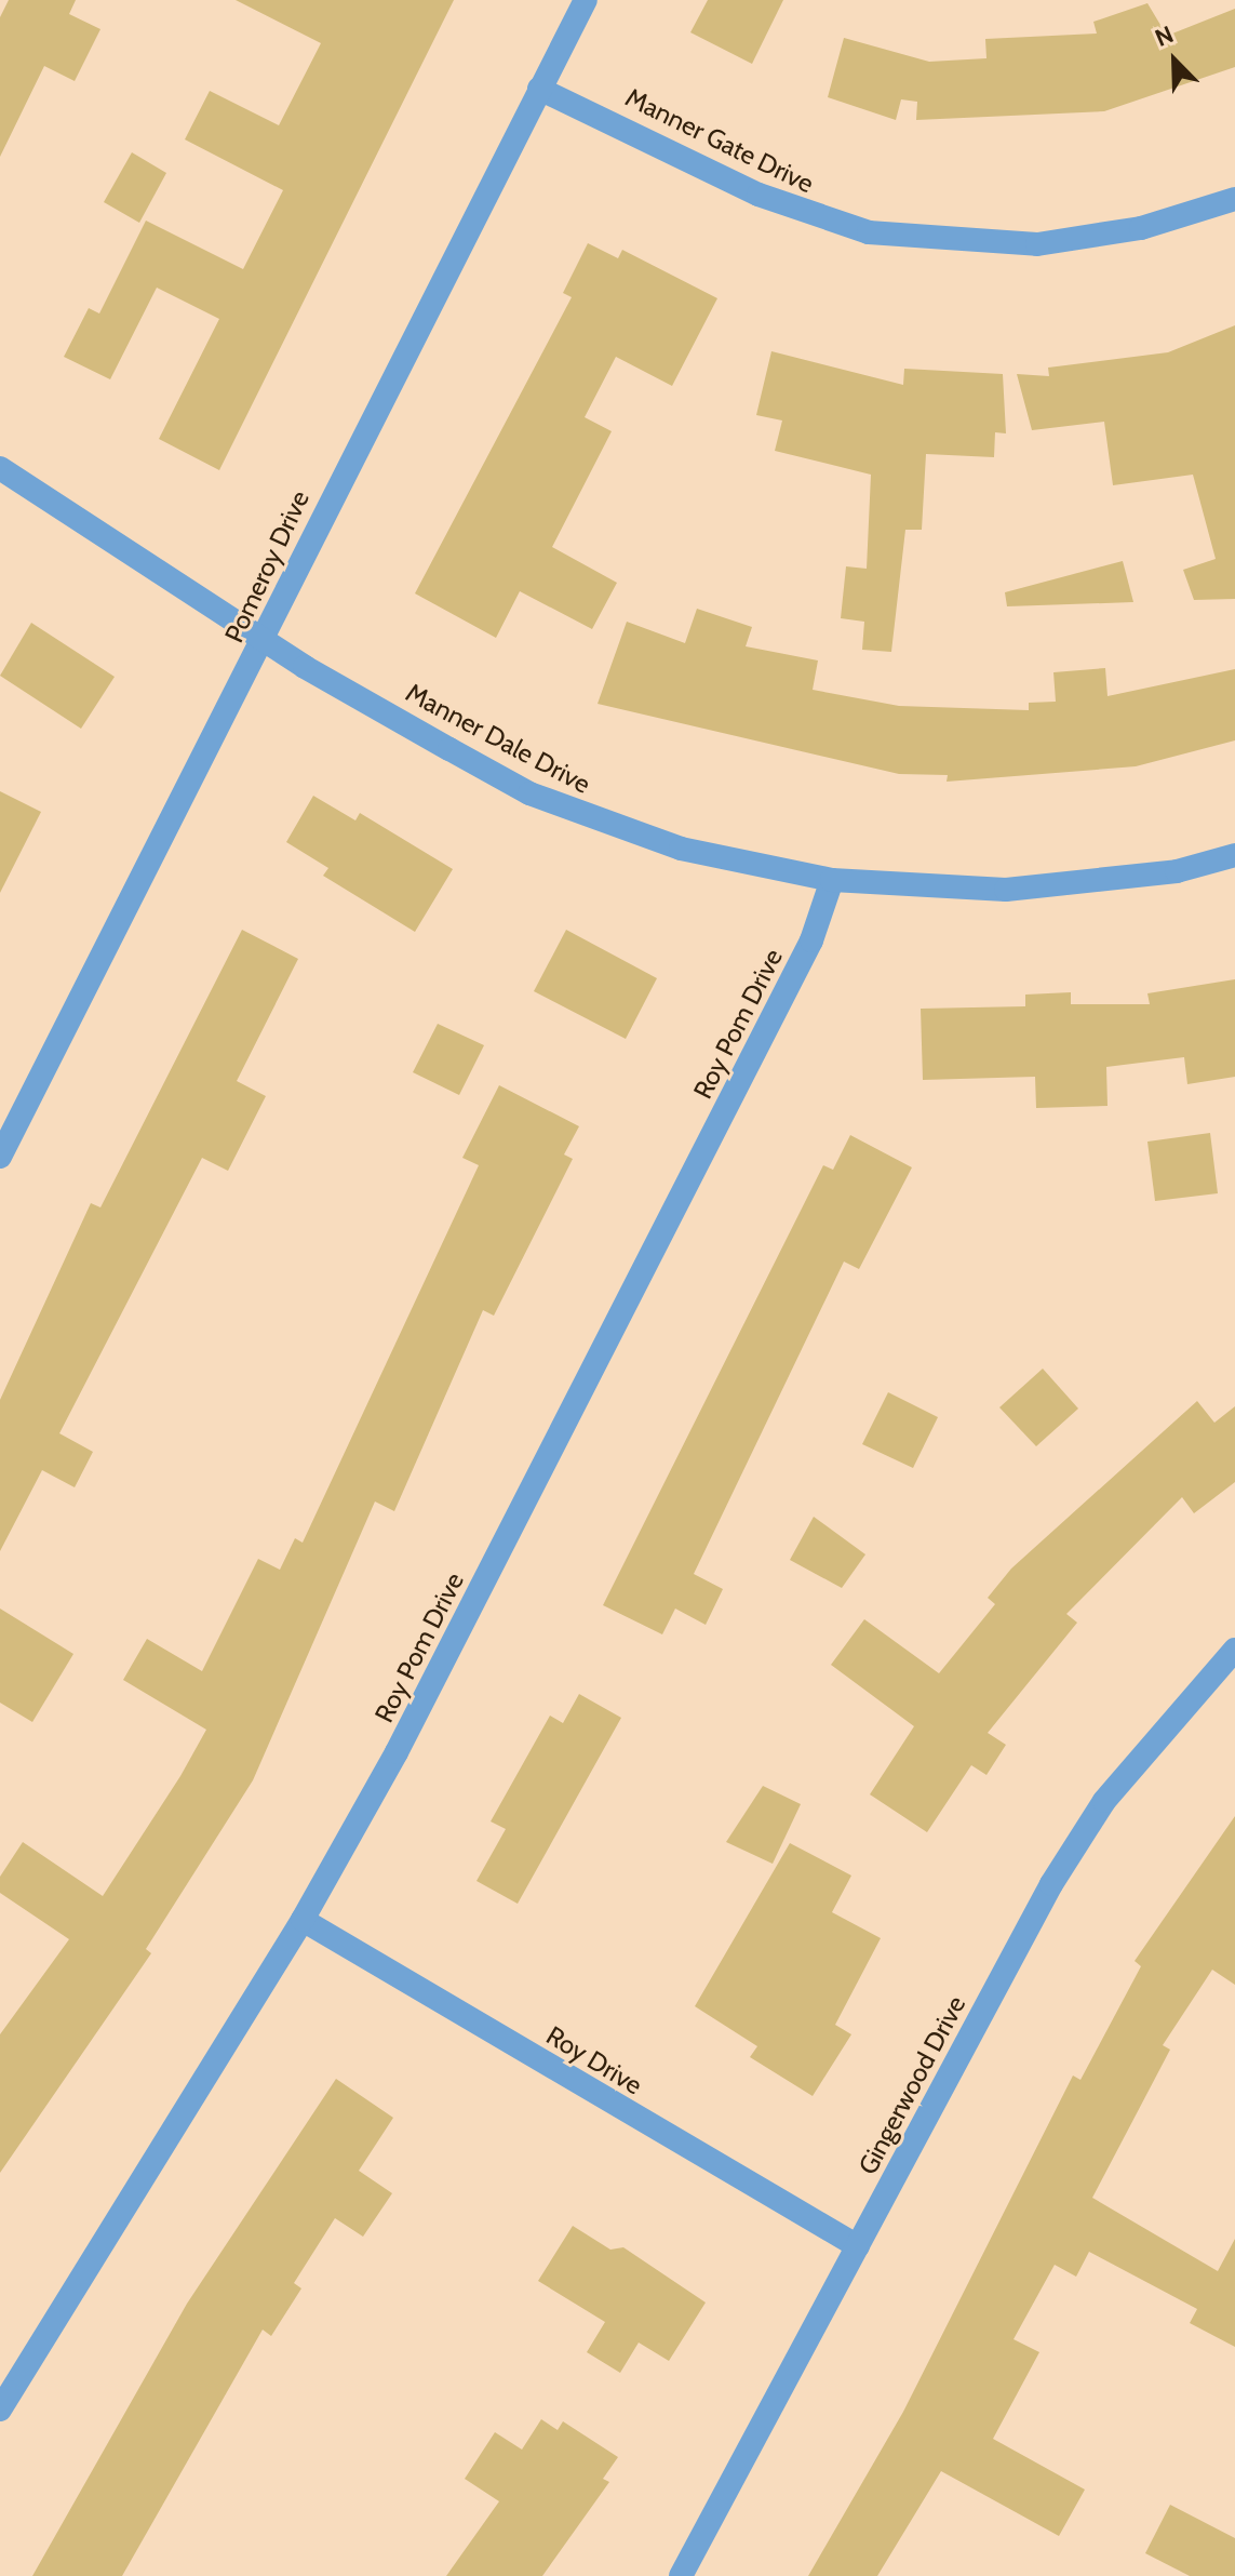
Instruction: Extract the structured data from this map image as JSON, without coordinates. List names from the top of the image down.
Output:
{
  "streets": {
    "street": [
      "Manner Gate Drive",
      "Pomeroy Drive",
      "Manner Dale Drive",
      "Roy Pom Drive",
      "Roy Drive",
      "Gingerwood Drive"
    ]
  },
  "crossings": [
    ["Manner Gate Drive", "Pomeroy Drive"],
    ["Pomeroy Drive", "Manner Dale Drive"],
    ["Manner Dale Drive", "Roy Pom Drive"],
    ["Roy Pom Drive", "Roy Drive"],
    ["Roy Drive", "Gingerwood Drive"]
  ],
  "north": "top left"
}
